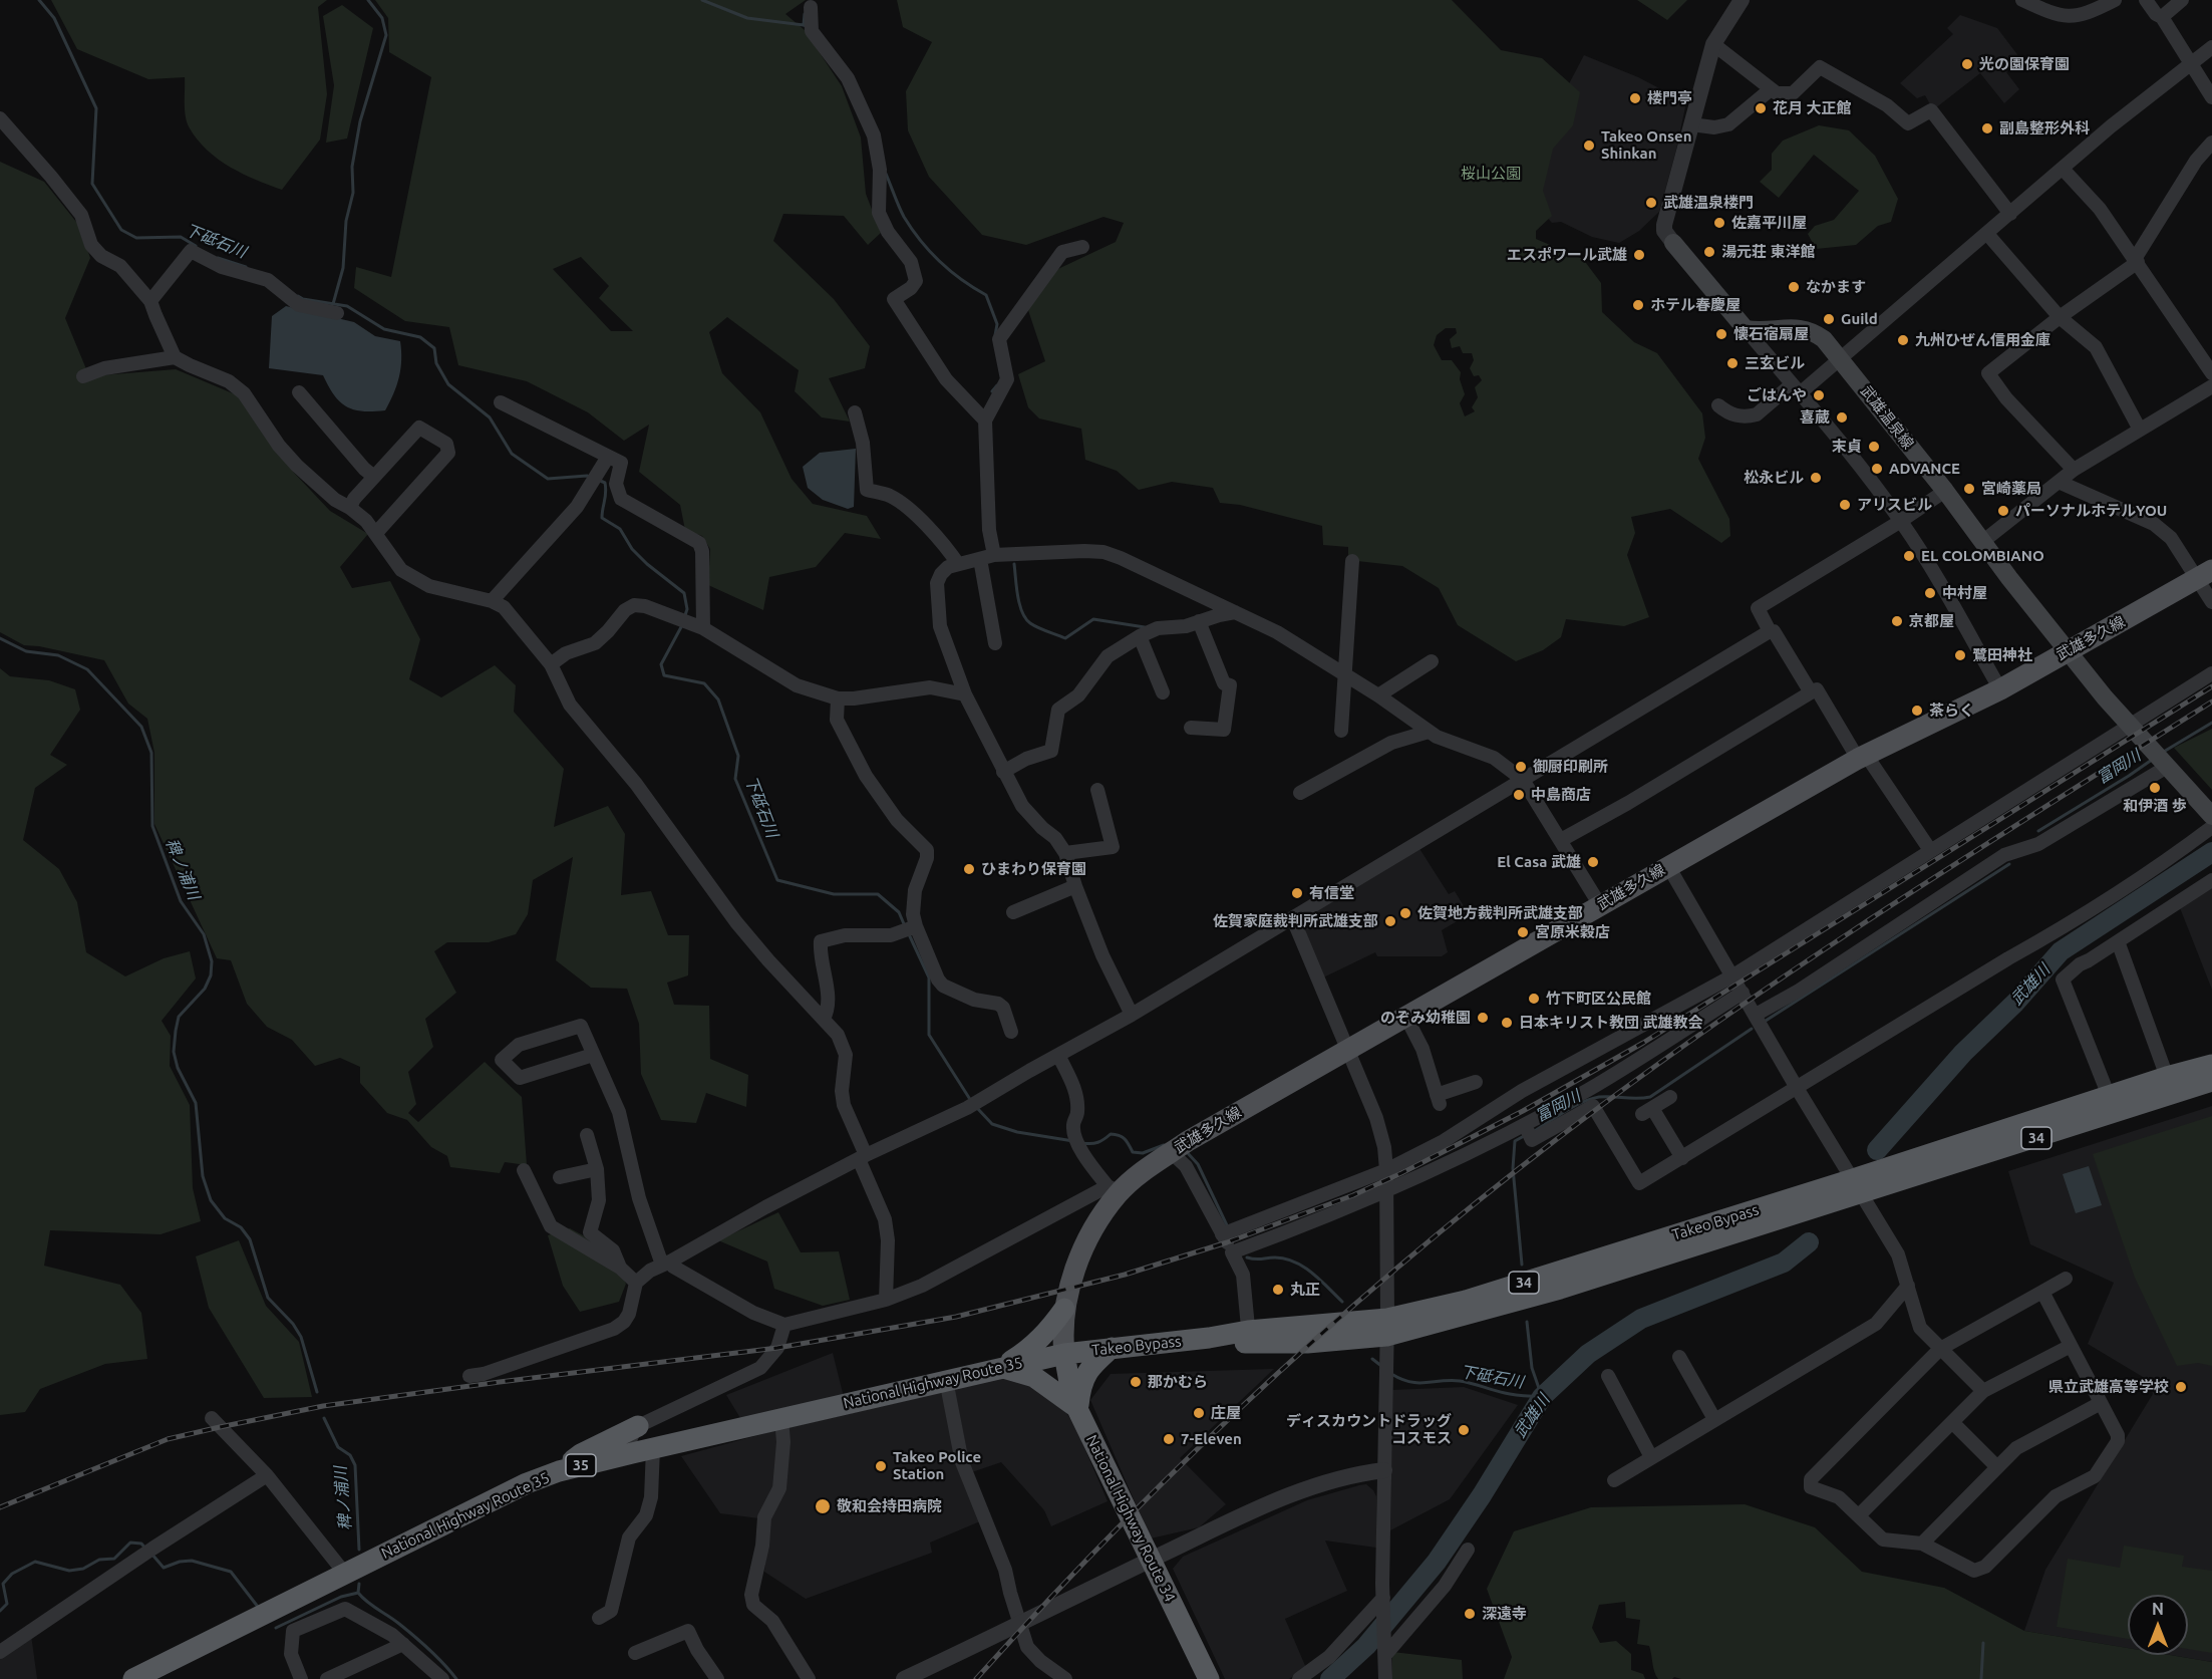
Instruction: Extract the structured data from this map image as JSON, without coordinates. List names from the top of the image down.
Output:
{
  "streets": {
    "highway": [
      "34",
      "Takeo Bypass",
      "National Highway Route 35",
      "35",
      "National Highway Route 34"
    ],
    "main road": ["武雄温泉線", "武雄多久線"]
  },
  "crossings": [
    ["武雄温泉線", "武雄多久線"],
    ["武雄多久線", "Takeo Bypass"],
    ["武雄多久線", "National Highway Route 35"],
    ["武雄多久線", "National Highway Route 34"],
    ["Takeo Bypass", "National Highway Route 35"],
    ["Takeo Bypass", "National Highway Route 34"],
    ["National Highway Route 35", "National Highway Route 34"]
  ],
  "water": [
    "下砥石川",
    "富岡川",
    "稗ノ浦川",
    "武雄川"
  ],
  "parks": ["桜山公園"],
  "places": [
    "光の園保育園",
    "楼門亭",
    "花月 大正館",
    "副島整形外科",
    "Takeo Onsen Shinkan",
    "武雄温泉楼門",
    "佐嘉平川屋",
    "湯元荘 東洋館",
    "エスポワール武雄",
    "なかます",
    "ホテル春慶屋",
    "Guild",
    "懐石宿扇屋",
    "九州ひぜん信用金庫",
    "三玄ビル",
    "ごはんや",
    "喜蔵",
    "末貞",
    "ADVANCE",
    "松永ビル",
    "宮崎薬局",
    "アリスビル",
    "パーソナルホテルYOU",
    "EL COLOMBIANO",
    "中村屋",
    "京都屋",
    "鷺田神社",
    "茶らく",
    "御厨印刷所",
    "和伊酒 歩",
    "中島商店",
    "El Casa 武雄",
    "ひまわり保育園",
    "有信堂",
    "佐賀地方裁判所武雄支部",
    "佐賀家庭裁判所武雄支部",
    "宮原米穀店",
    "竹下町区公民館",
    "のぞみ幼稚園",
    "日本キリスト教団 武雄教会",
    "丸正",
    "那かむら",
    "県立武雄高等学校",
    "庄屋",
    "ディスカウントドラッグ コスモス",
    "7-Eleven",
    "Takeo Police Station",
    "敬和会持田病院",
    "深遠寺"
  ],
  "north": "top"
}
